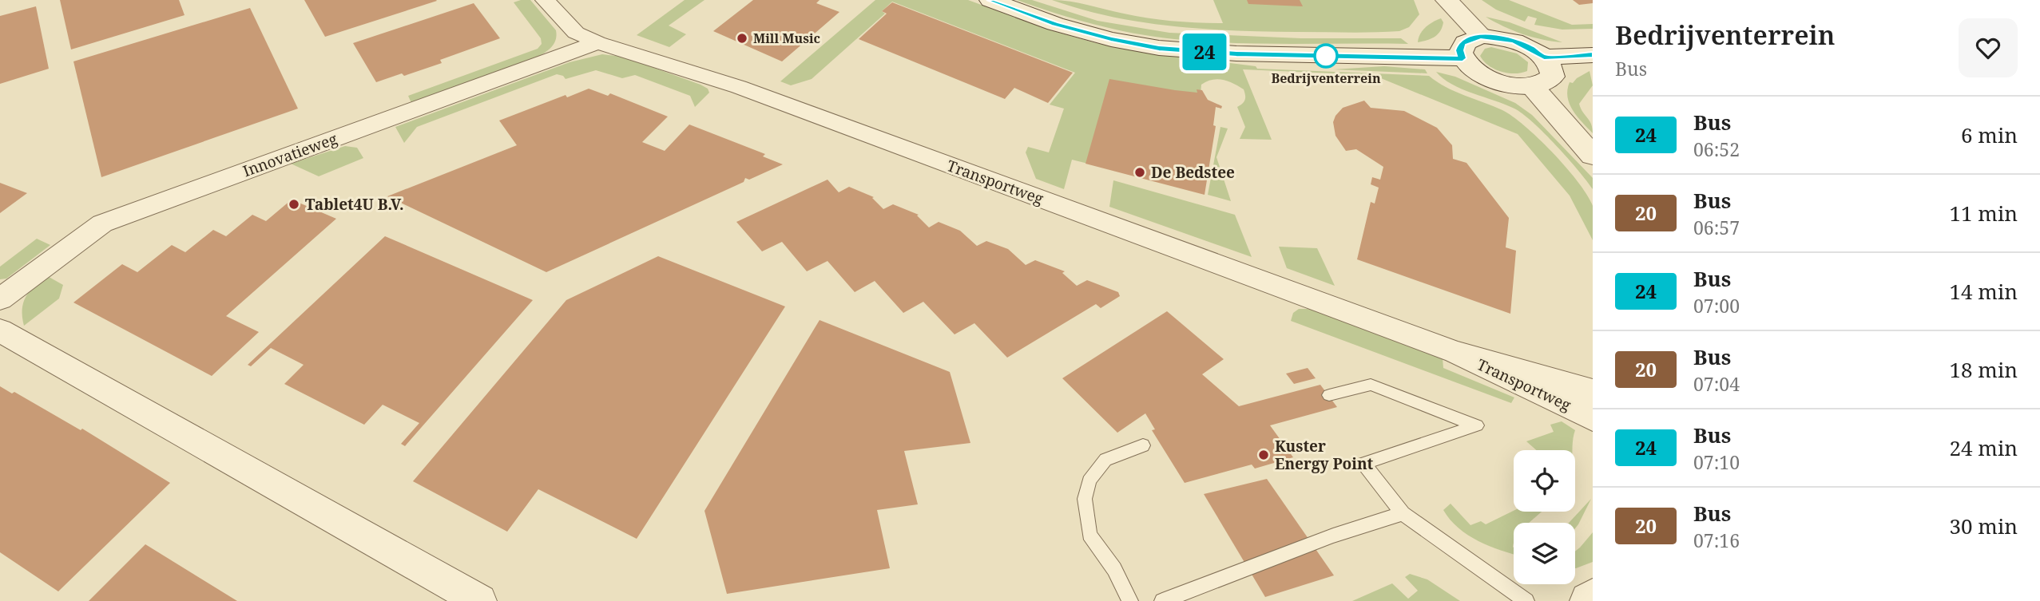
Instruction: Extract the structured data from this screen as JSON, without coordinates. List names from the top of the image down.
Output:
{
  "streets": {
    "street": ["Innovatieweg", "Transportweg"]
  },
  "crossings": [
    ["Innovatieweg", "Transportweg"]
  ],
  "places": [
    "Mill Music",
    "Bedrijventerrein",
    "De Bedstee",
    "Tablet4U B.V.",
    "Kuster Energy Point"
  ],
  "lines": ["bus line 24"],
  "page": {
    "on_map": "24",
    "heading": ["Bedrijventerrein", "Bus"],
    "list": [
      {
        "mark": "24",
        "name": "Bus",
        "note": "06:52",
        "value": "6 min"
      },
      {
        "mark": "20",
        "name": "Bus",
        "note": "06:57",
        "value": "11 min"
      },
      {
        "mark": "24",
        "name": "Bus",
        "note": "07:00",
        "value": "14 min"
      },
      {
        "mark": "20",
        "name": "Bus",
        "note": "07:04",
        "value": "18 min"
      },
      {
        "mark": "24",
        "name": "Bus",
        "note": "07:10",
        "value": "24 min"
      },
      {
        "mark": "20",
        "name": "Bus",
        "note": "07:16",
        "value": "30 min"
      }
    ]
  }
}
